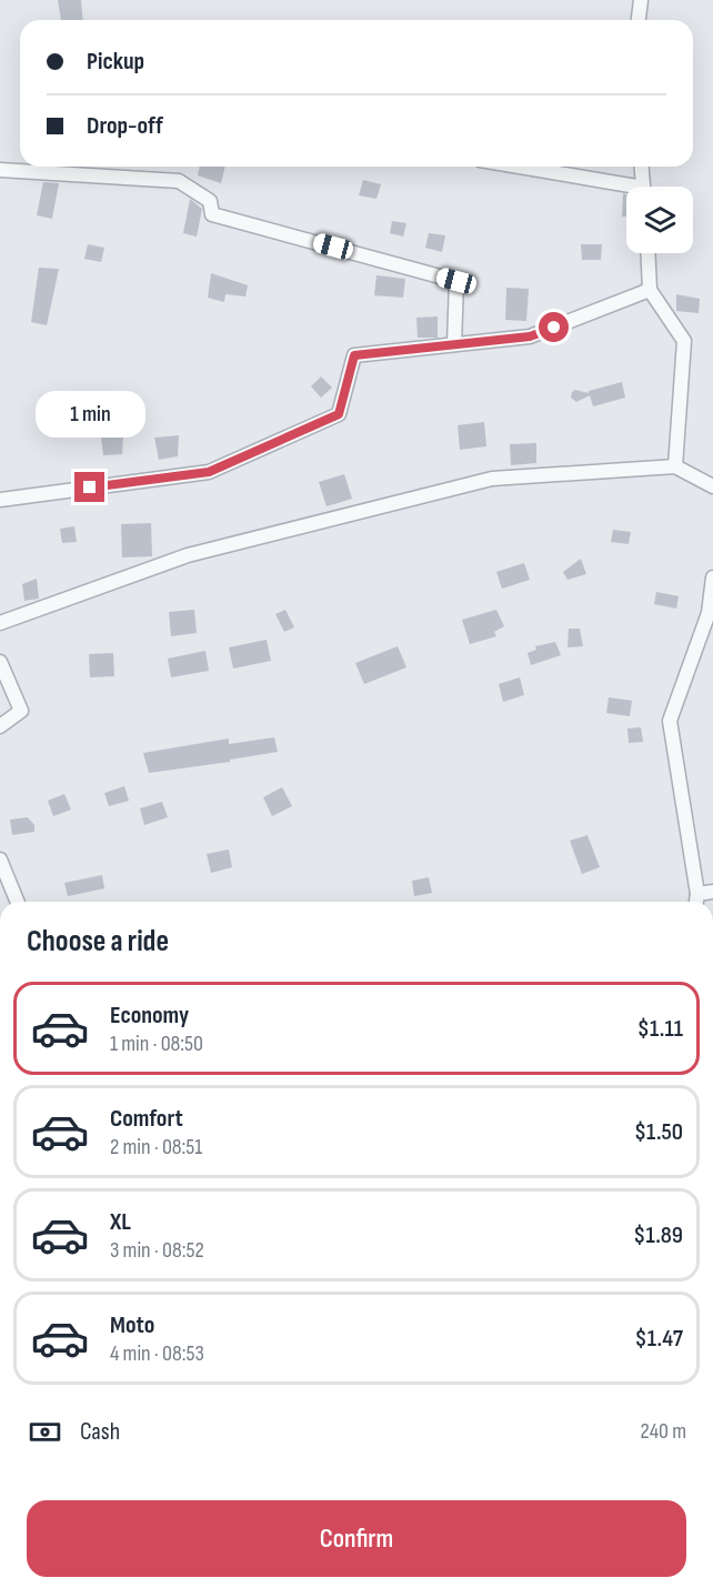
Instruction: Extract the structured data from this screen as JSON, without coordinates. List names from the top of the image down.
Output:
{
  "page": {
    "banner": ["Pickup", "Drop-off"],
    "bubble": "1 min",
    "heading": "Choose a ride",
    "list": [
      {
        "name": "Economy",
        "note": "1 min · 08:50",
        "value": "$1.11"
      },
      {
        "name": "Comfort",
        "note": "2 min · 08:51",
        "value": "$1.50"
      },
      {
        "name": "XL",
        "note": "3 min · 08:52",
        "value": "$1.89"
      },
      {
        "name": "Moto",
        "note": "4 min · 08:53",
        "value": "$1.47"
      }
    ],
    "pay": ["Cash", "240 m"],
    "buttons": "Confirm"
  }
}
